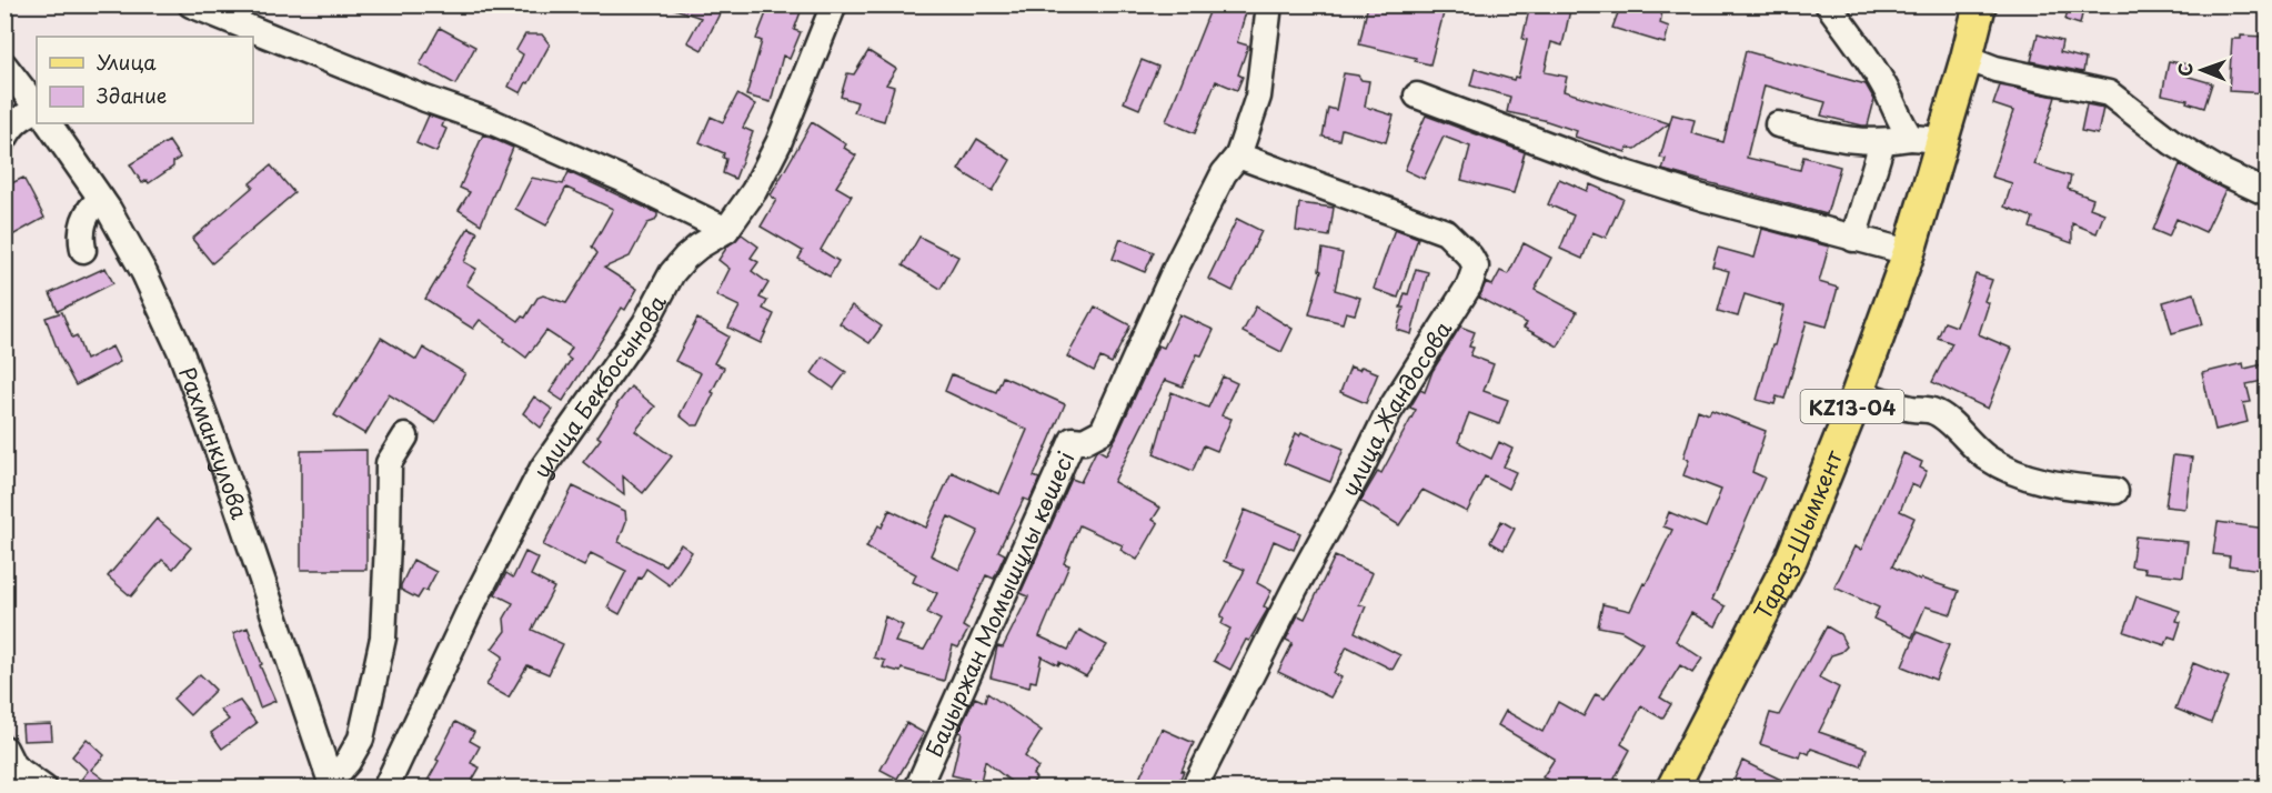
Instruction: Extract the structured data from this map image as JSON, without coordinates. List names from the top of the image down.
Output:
{
  "streets": {
    "main road": ["KZ13-04", "Тараз-Шымкент"],
    "street": [
      "улица Бекбосынова",
      "улица Жандосова",
      "Рахманкулова",
      "Бауыржан Момышұлы көшесі"
    ]
  },
  "crossings": [
    ["улица Жандосова", "Бауыржан Момышұлы көшесі"]
  ],
  "legend": ["Улица", "Здание"],
  "north": "left"
}
